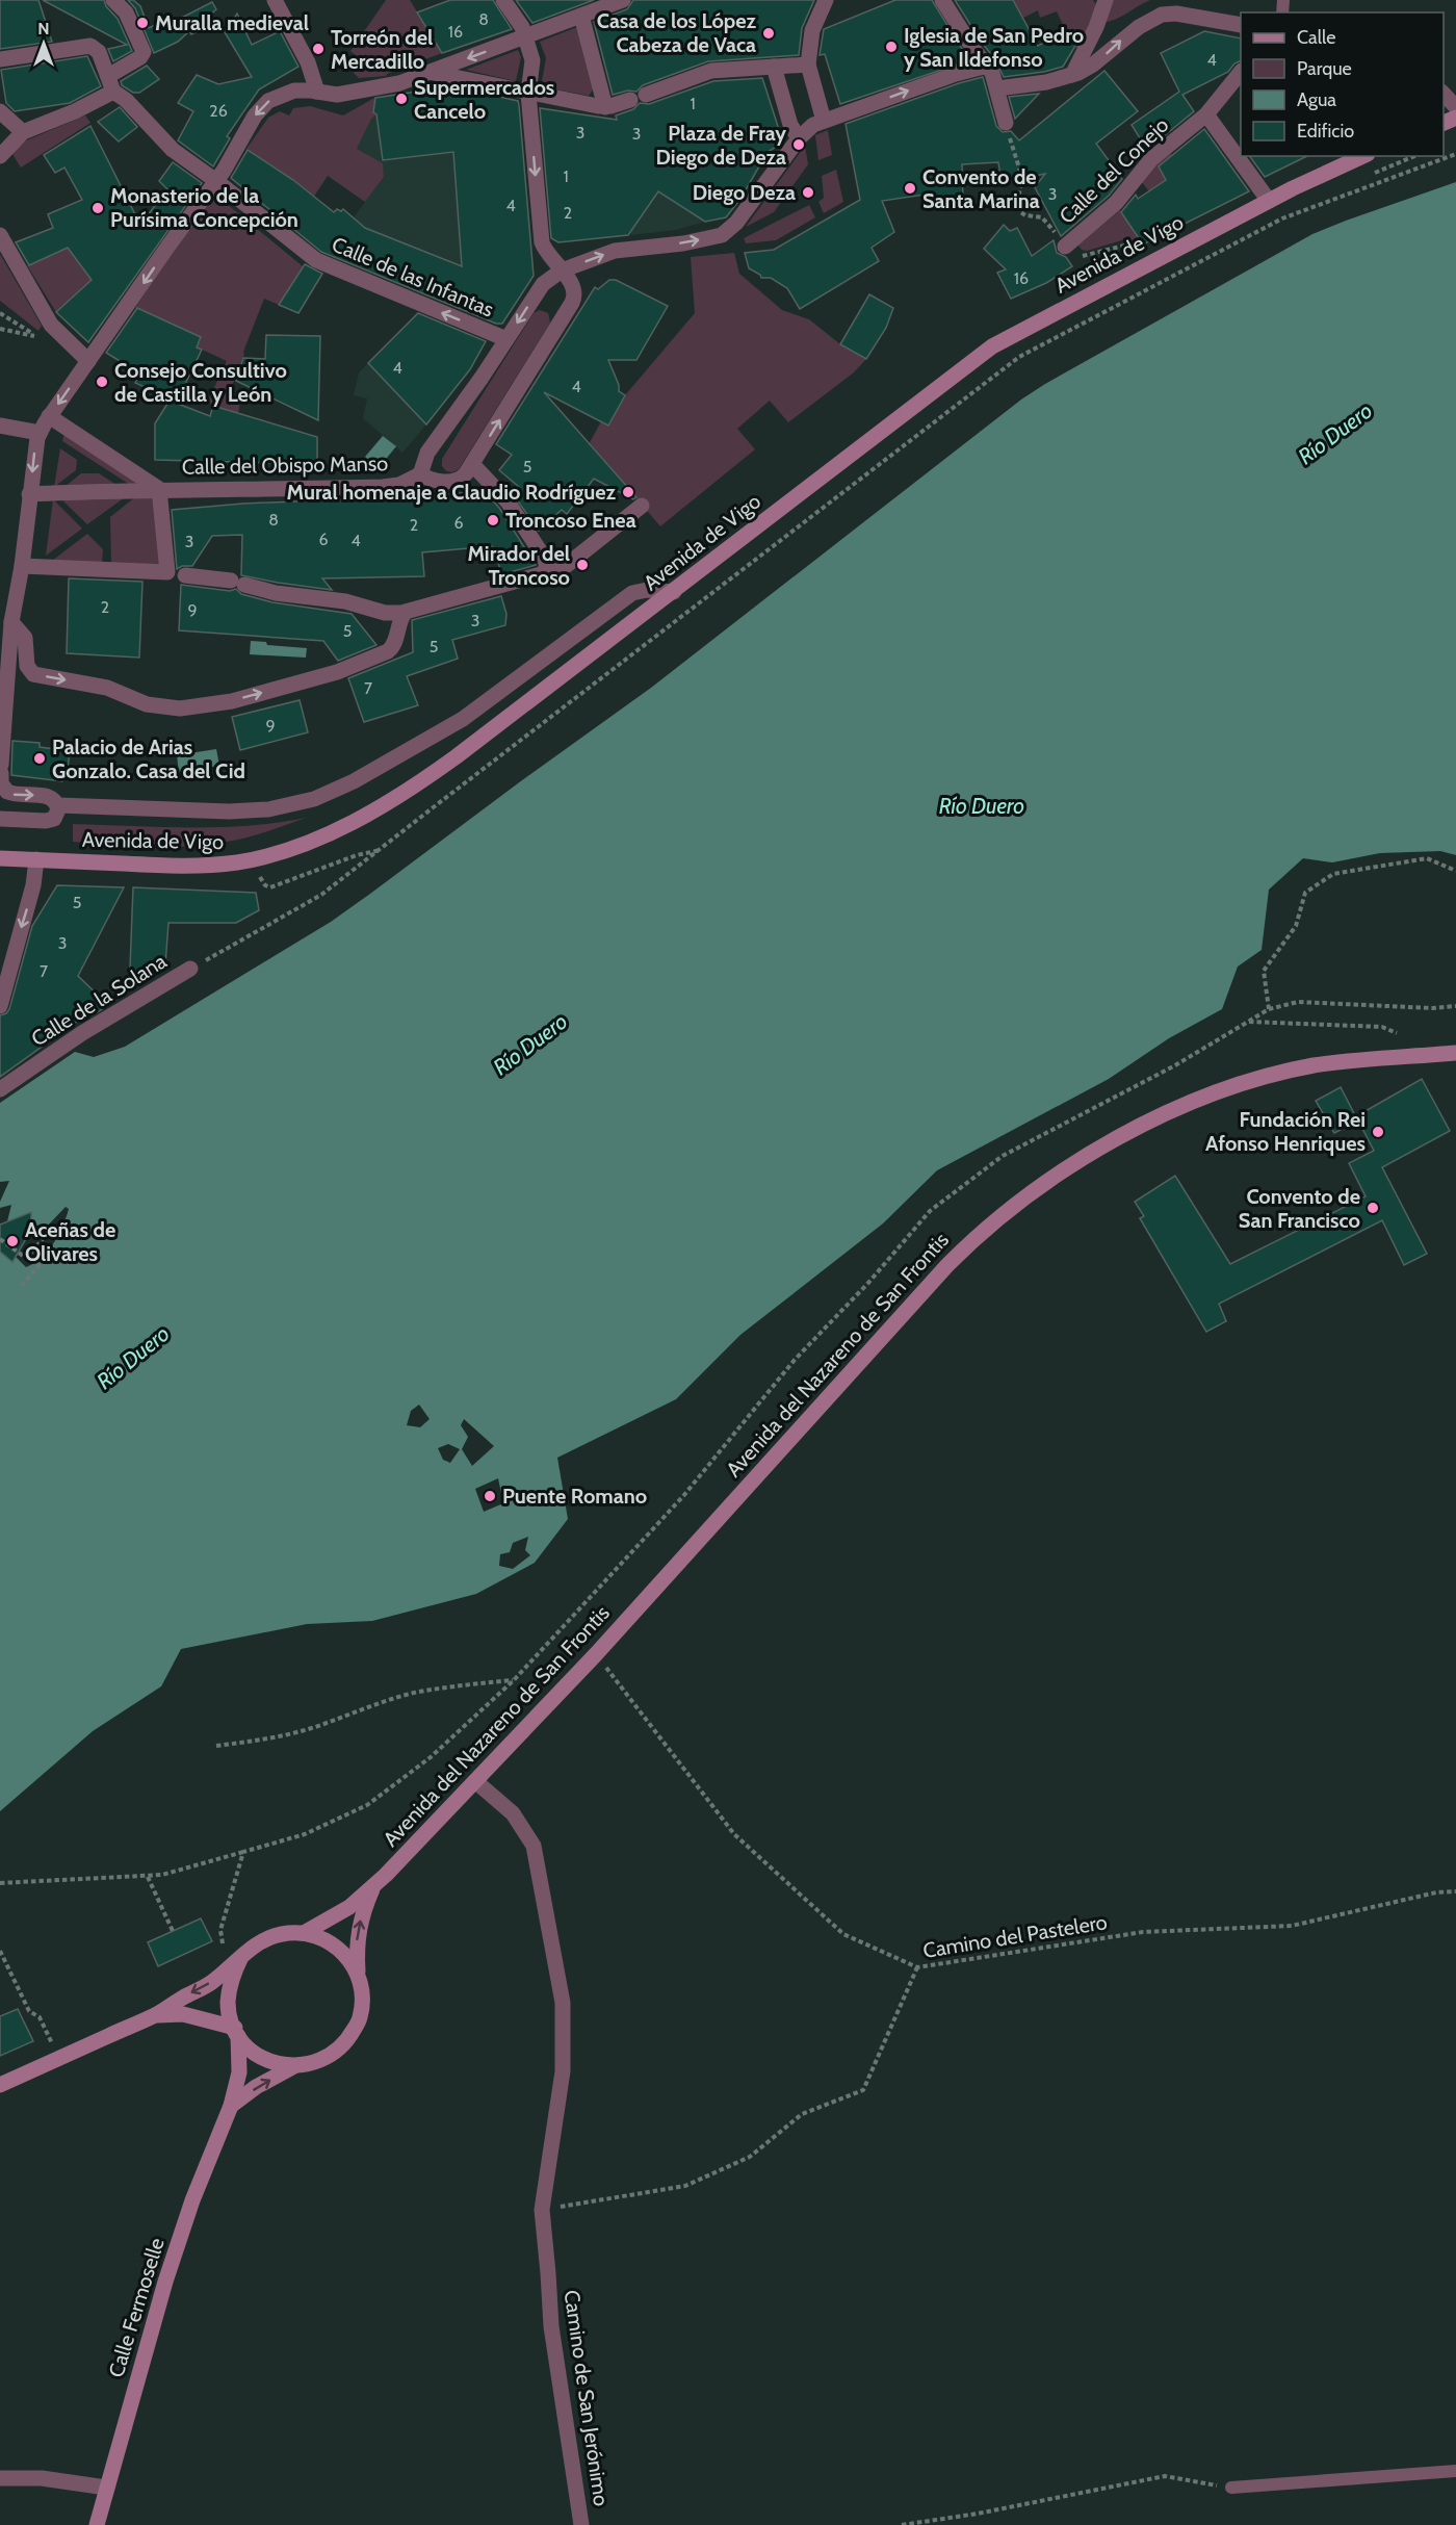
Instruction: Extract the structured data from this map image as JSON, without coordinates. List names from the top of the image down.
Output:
{
  "streets": {
    "main road": ["Avenida de Vigo", "Avenida del Nazareno de San Frontis", "Calle Fermoselle"],
    "street": [
      "Calle del Conejo",
      "Calle de las Infantas",
      "Calle del Obispo Manso",
      "Calle de la Solana",
      "Camino de San Jerónimo"
    ],
    "path": ["Camino del Pastelero"]
  },
  "crossings": [
    ["Avenida del Nazareno de San Frontis", "Camino del Pastelero"],
    ["Avenida del Nazareno de San Frontis", "Calle Fermoselle"],
    ["Avenida del Nazareno de San Frontis", "Camino de San Jerónimo"]
  ],
  "one_way": ["Calle de las Infantas"],
  "water": ["Río Duero"],
  "places": [
    "Muralla medieval",
    "Casa de los López Cabeza de Vaca",
    "Iglesia de San Pedro y San Ildefonso",
    "Torreón del Mercadillo",
    "Supermercados Cancelo",
    "Plaza de Fray Diego de Deza",
    "Convento de Santa Marina",
    "Diego Deza",
    "Monasterio de la Purísima Concepción",
    "Consejo Consultivo de Castilla y León",
    "Mural homenaje a Claudio Rodríguez",
    "Troncoso Enea",
    "Mirador del Troncoso",
    "Palacio de Arias Gonzalo. Casa del Cid",
    "Fundación Rei Afonso Henriques",
    "Convento de San Francisco",
    "Aceñas de Olivares",
    "Puente Romano"
  ],
  "house_numbers": [
    "8",
    "16",
    "4",
    "1",
    "26",
    "3",
    "3",
    "1",
    "3",
    "4",
    "2",
    "16",
    "4",
    "4",
    "5",
    "8",
    "6",
    "2",
    "6",
    "4",
    "3",
    "2",
    "9",
    "3",
    "5",
    "5",
    "7",
    "9",
    "5",
    "3",
    "7"
  ],
  "legend": [
    "Calle",
    "Parque",
    "Agua",
    "Edificio"
  ],
  "north": "top"
}
